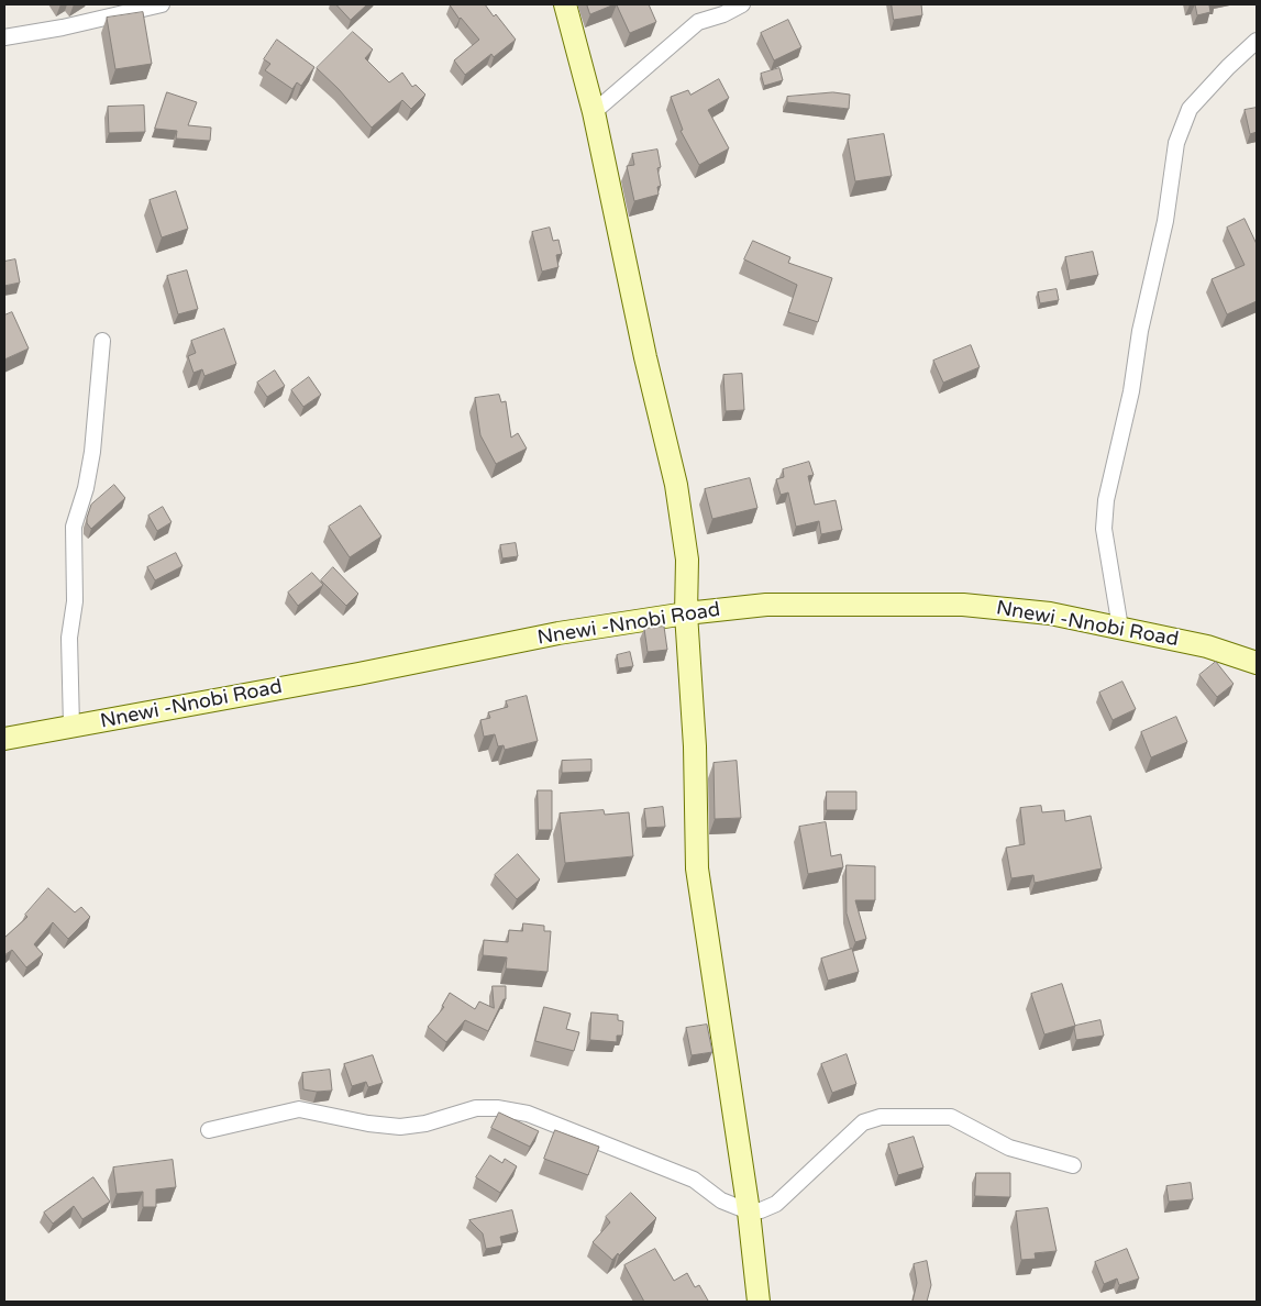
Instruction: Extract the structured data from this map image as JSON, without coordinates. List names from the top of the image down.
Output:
{
  "streets": {
    "street": ["Nnewi -Nnobi Road"]
  }
}
